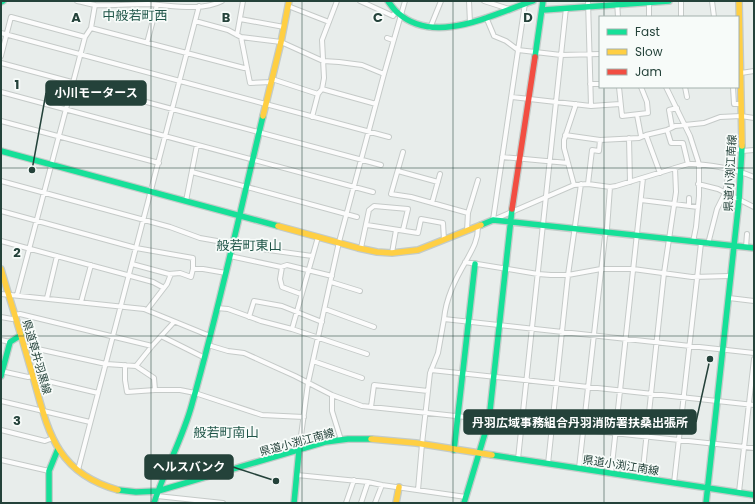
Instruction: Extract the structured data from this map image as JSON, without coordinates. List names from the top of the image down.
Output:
{
  "streets": {
    "street": ["県道小渕江南線", "県道草井羽黒線"]
  },
  "crossings": [
    ["県道小渕江南線", "県道草井羽黒線"]
  ],
  "districts": ["中般若町西", "般若町東山", "般若町南山"],
  "places": ["小川モータース", "丹羽広域事務組合丹羽消防署扶桑出張所", "ヘルスバンク"],
  "legend": ["Fast", "Slow", "Jam"],
  "grid": {
    "columns": [
      "A",
      "B",
      "C",
      "D"
    ],
    "rows": ["1", "2", "3"]
  }
}
